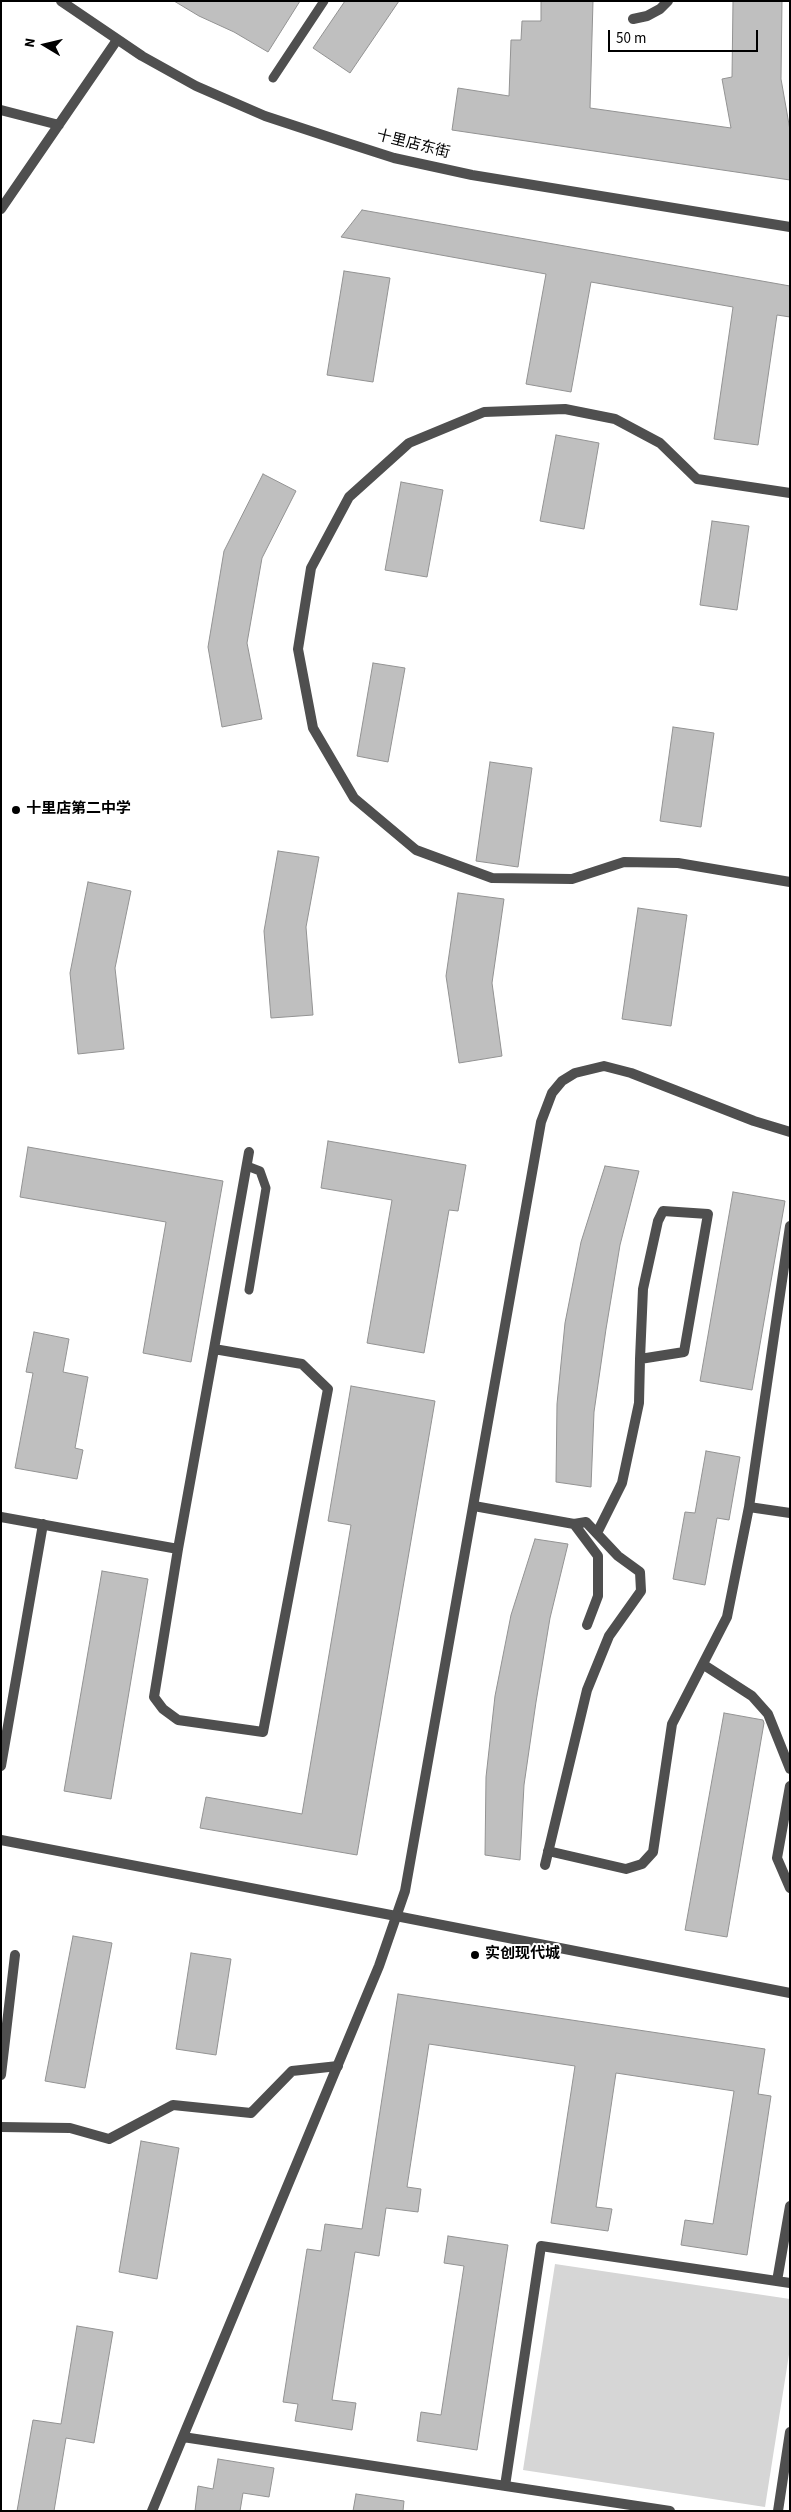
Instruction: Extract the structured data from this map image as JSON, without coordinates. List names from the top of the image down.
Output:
{
  "streets": {
    "street": ["十里店东街"]
  },
  "places": ["十里店第二中学", "实创现代城"],
  "scale_bar": "50 m",
  "north": "left"
}
